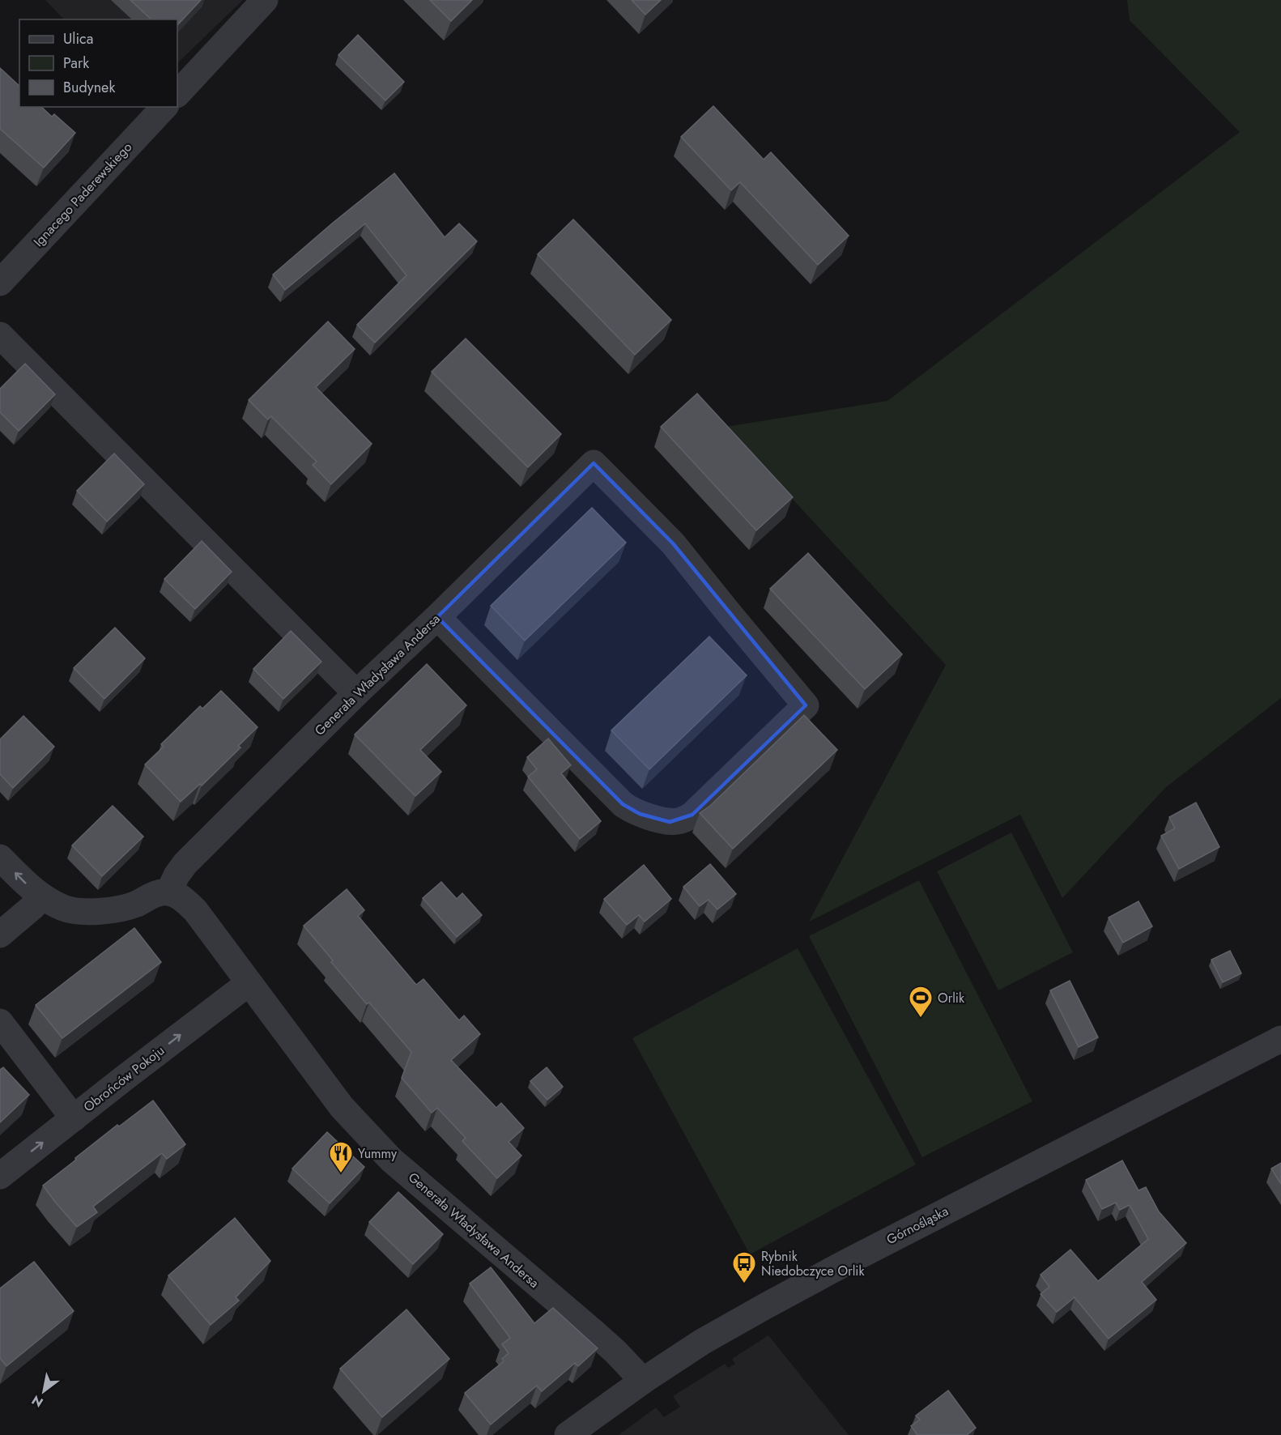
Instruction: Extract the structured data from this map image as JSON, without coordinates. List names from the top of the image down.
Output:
{
  "streets": {
    "street": [
      "Ignacego Paderewskiego",
      "Generała Władysława Andersa",
      "Obrońców Pokoju",
      "Górnośląska"
    ]
  },
  "crossings": [
    ["Generała Władysława Andersa", "Obrońców Pokoju"],
    ["Generała Władysława Andersa", "Górnośląska"]
  ],
  "one_way": ["Obrońców Pokoju"],
  "places": {
    "sports": ["Orlik"],
    "restaurant": ["Yummy"],
    "bus stop": ["Rybnik Niedobczyce Orlik"]
  },
  "legend": ["Ulica", "Park", "Budynek"],
  "north": "bottom left"
}
